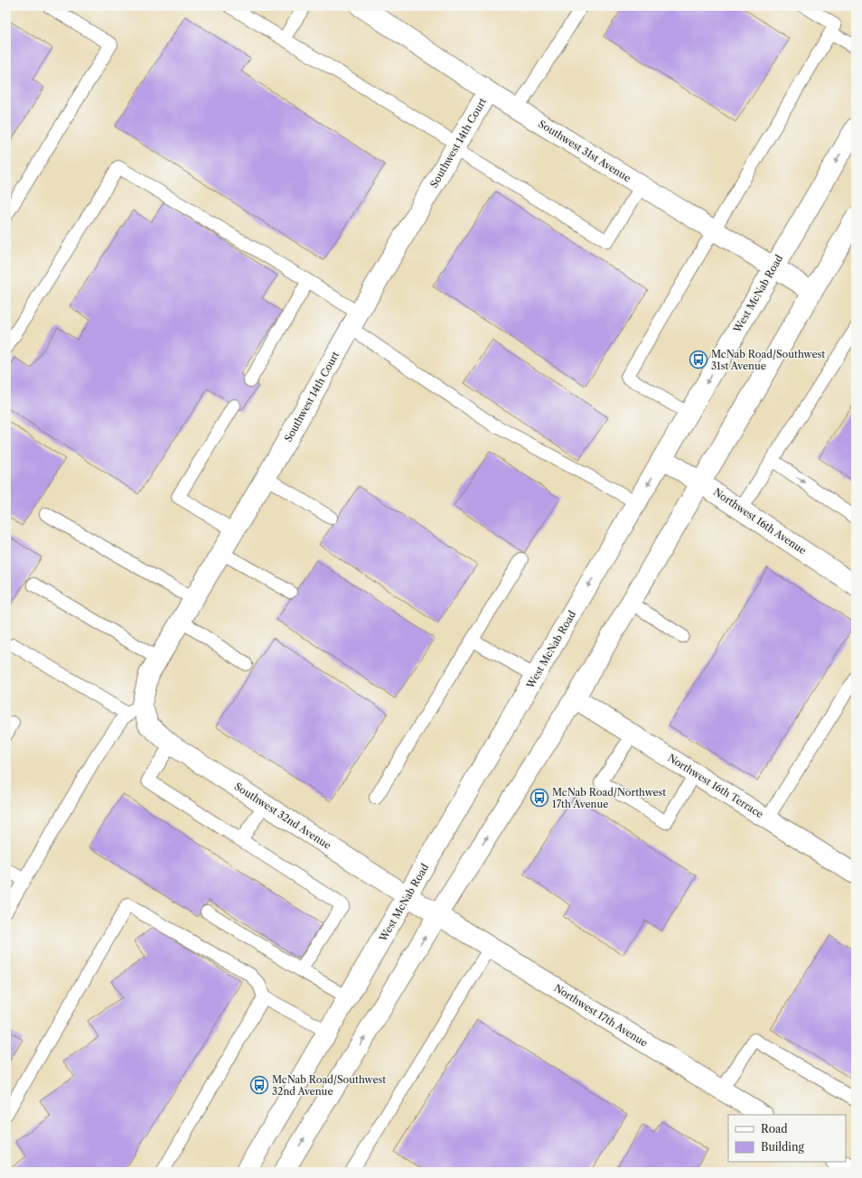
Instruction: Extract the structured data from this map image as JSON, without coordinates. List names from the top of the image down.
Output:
{
  "streets": {
    "street": [
      "Southwest 14th Court",
      "Southwest 31st Avenue",
      "West McNab Road",
      "Northwest 16th Avenue",
      "Northwest 16th Terrace",
      "Southwest 32nd Avenue",
      "Northwest 17th Avenue"
    ]
  },
  "crossings": [
    ["Southwest 14th Court", "Southwest 31st Avenue"],
    ["Southwest 14th Court", "Southwest 32nd Avenue"],
    ["Southwest 31st Avenue", "West McNab Road"],
    ["West McNab Road", "Northwest 16th Avenue"],
    ["West McNab Road", "Southwest 32nd Avenue"],
    ["Southwest 32nd Avenue", "Northwest 17th Avenue"]
  ],
  "places": {
    "bus stop": ["McNab Road/Southwest 31st Avenue", "McNab Road/Northwest 17th Avenue", "McNab Road/Southwest 32nd Avenue"]
  },
  "legend": ["Road", "Building"]
}
